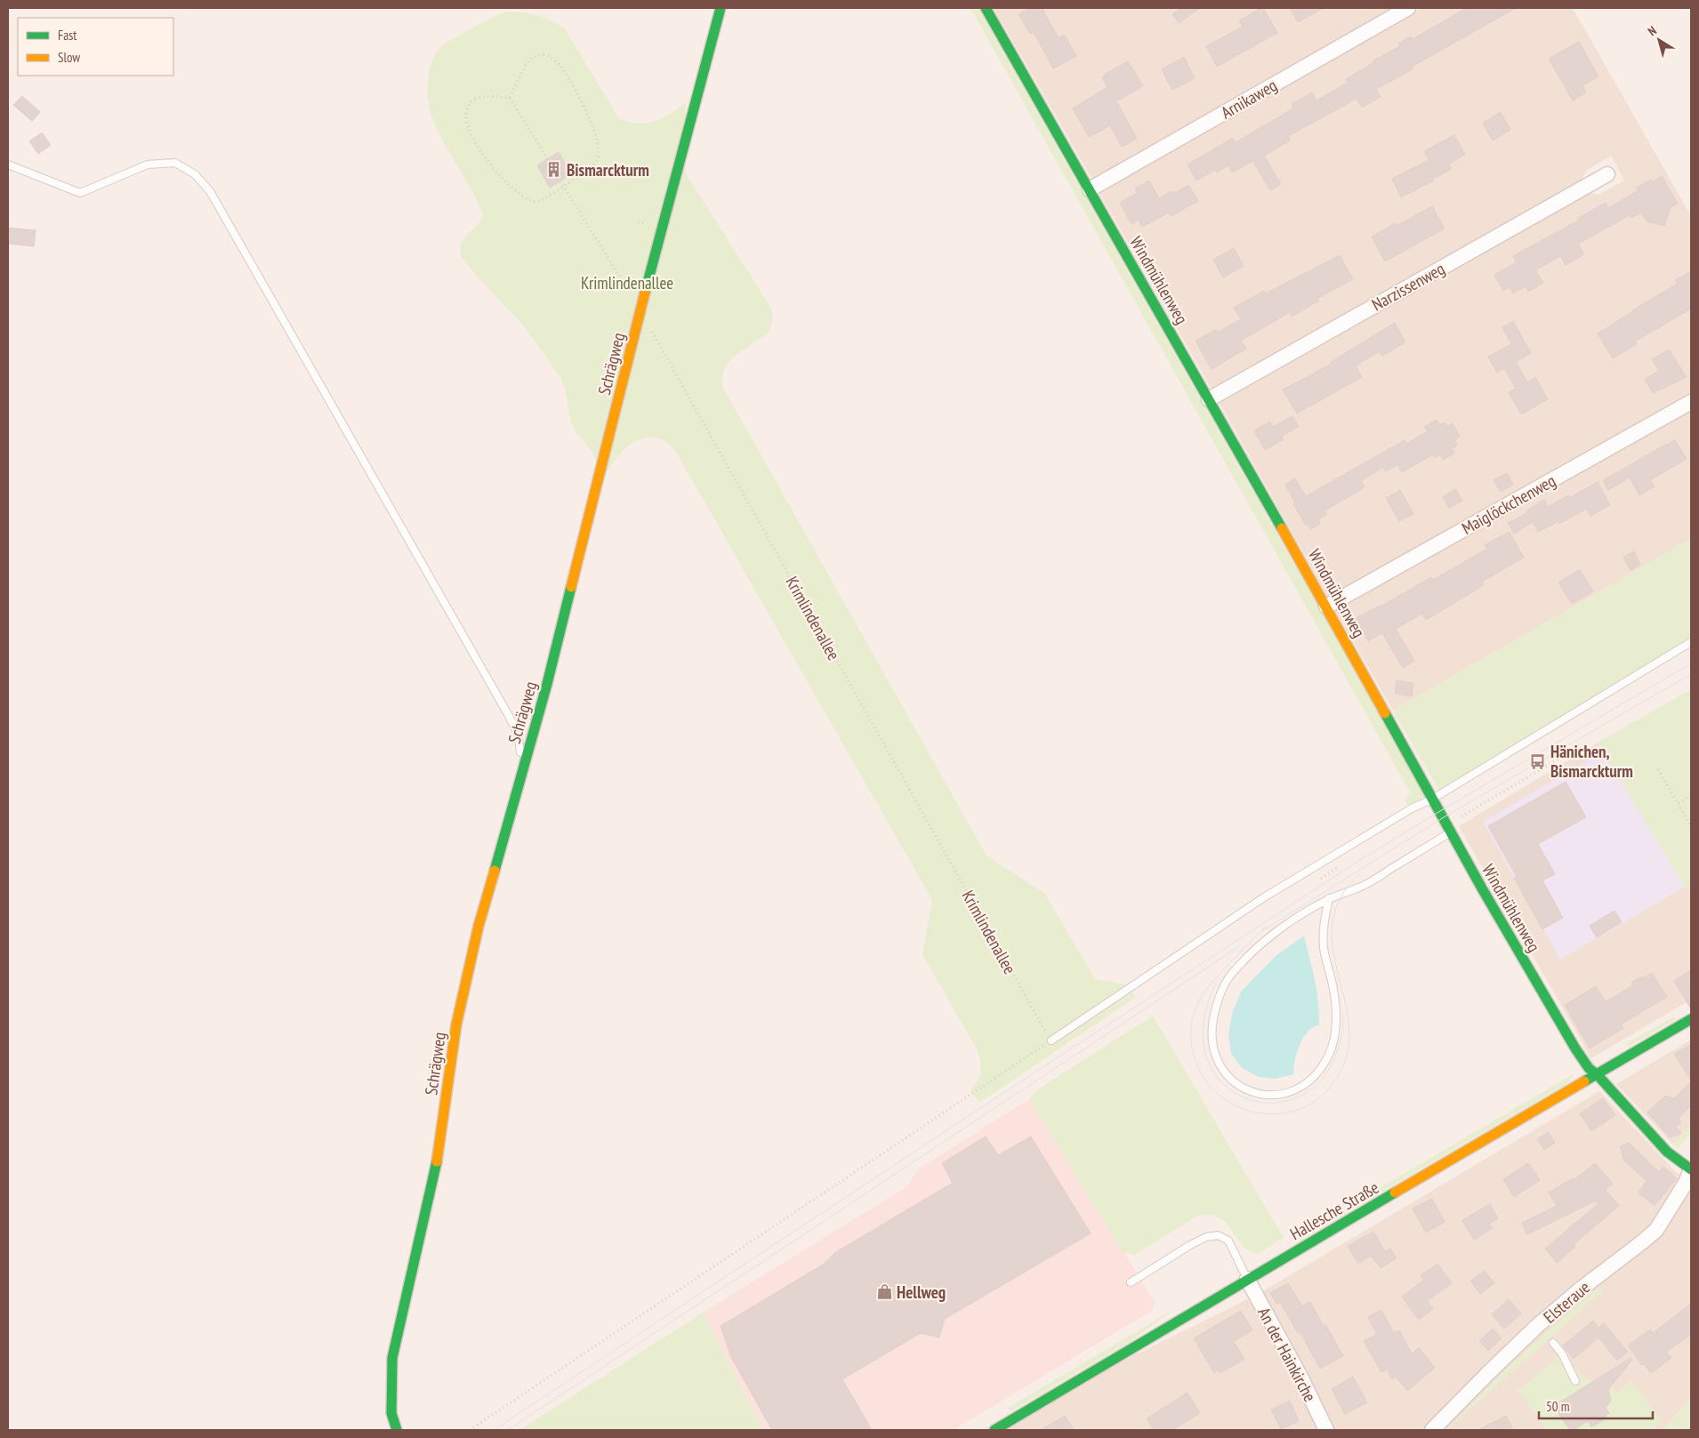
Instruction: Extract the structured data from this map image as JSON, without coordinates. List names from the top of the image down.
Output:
{
  "streets": {
    "street": [
      "Arnikaweg",
      "Windmühlenweg",
      "Narzissenweg",
      "Schrägweg",
      "Maiglöckchenweg",
      "Hallesche Straße",
      "Elsteraue",
      "An der Hainkirche"
    ],
    "path": ["Krimlindenallee"]
  },
  "crossings": [
    ["Arnikaweg", "Windmühlenweg"],
    ["Windmühlenweg", "Narzissenweg"],
    ["Windmühlenweg", "Maiglöckchenweg"],
    ["Windmühlenweg", "Hallesche Straße"],
    ["Windmühlenweg", "Elsteraue"],
    ["Schrägweg", "Krimlindenallee"],
    ["Hallesche Straße", "An der Hainkirche"]
  ],
  "parks": ["Krimlindenallee"],
  "places": {
    "building": ["Bismarckturm"],
    "bus stop": ["Hänichen, Bismarckturm"],
    "shop": ["Hellweg"]
  },
  "legend": ["Fast", "Slow"],
  "scale_bar": "50 m",
  "north": "top left"
}
